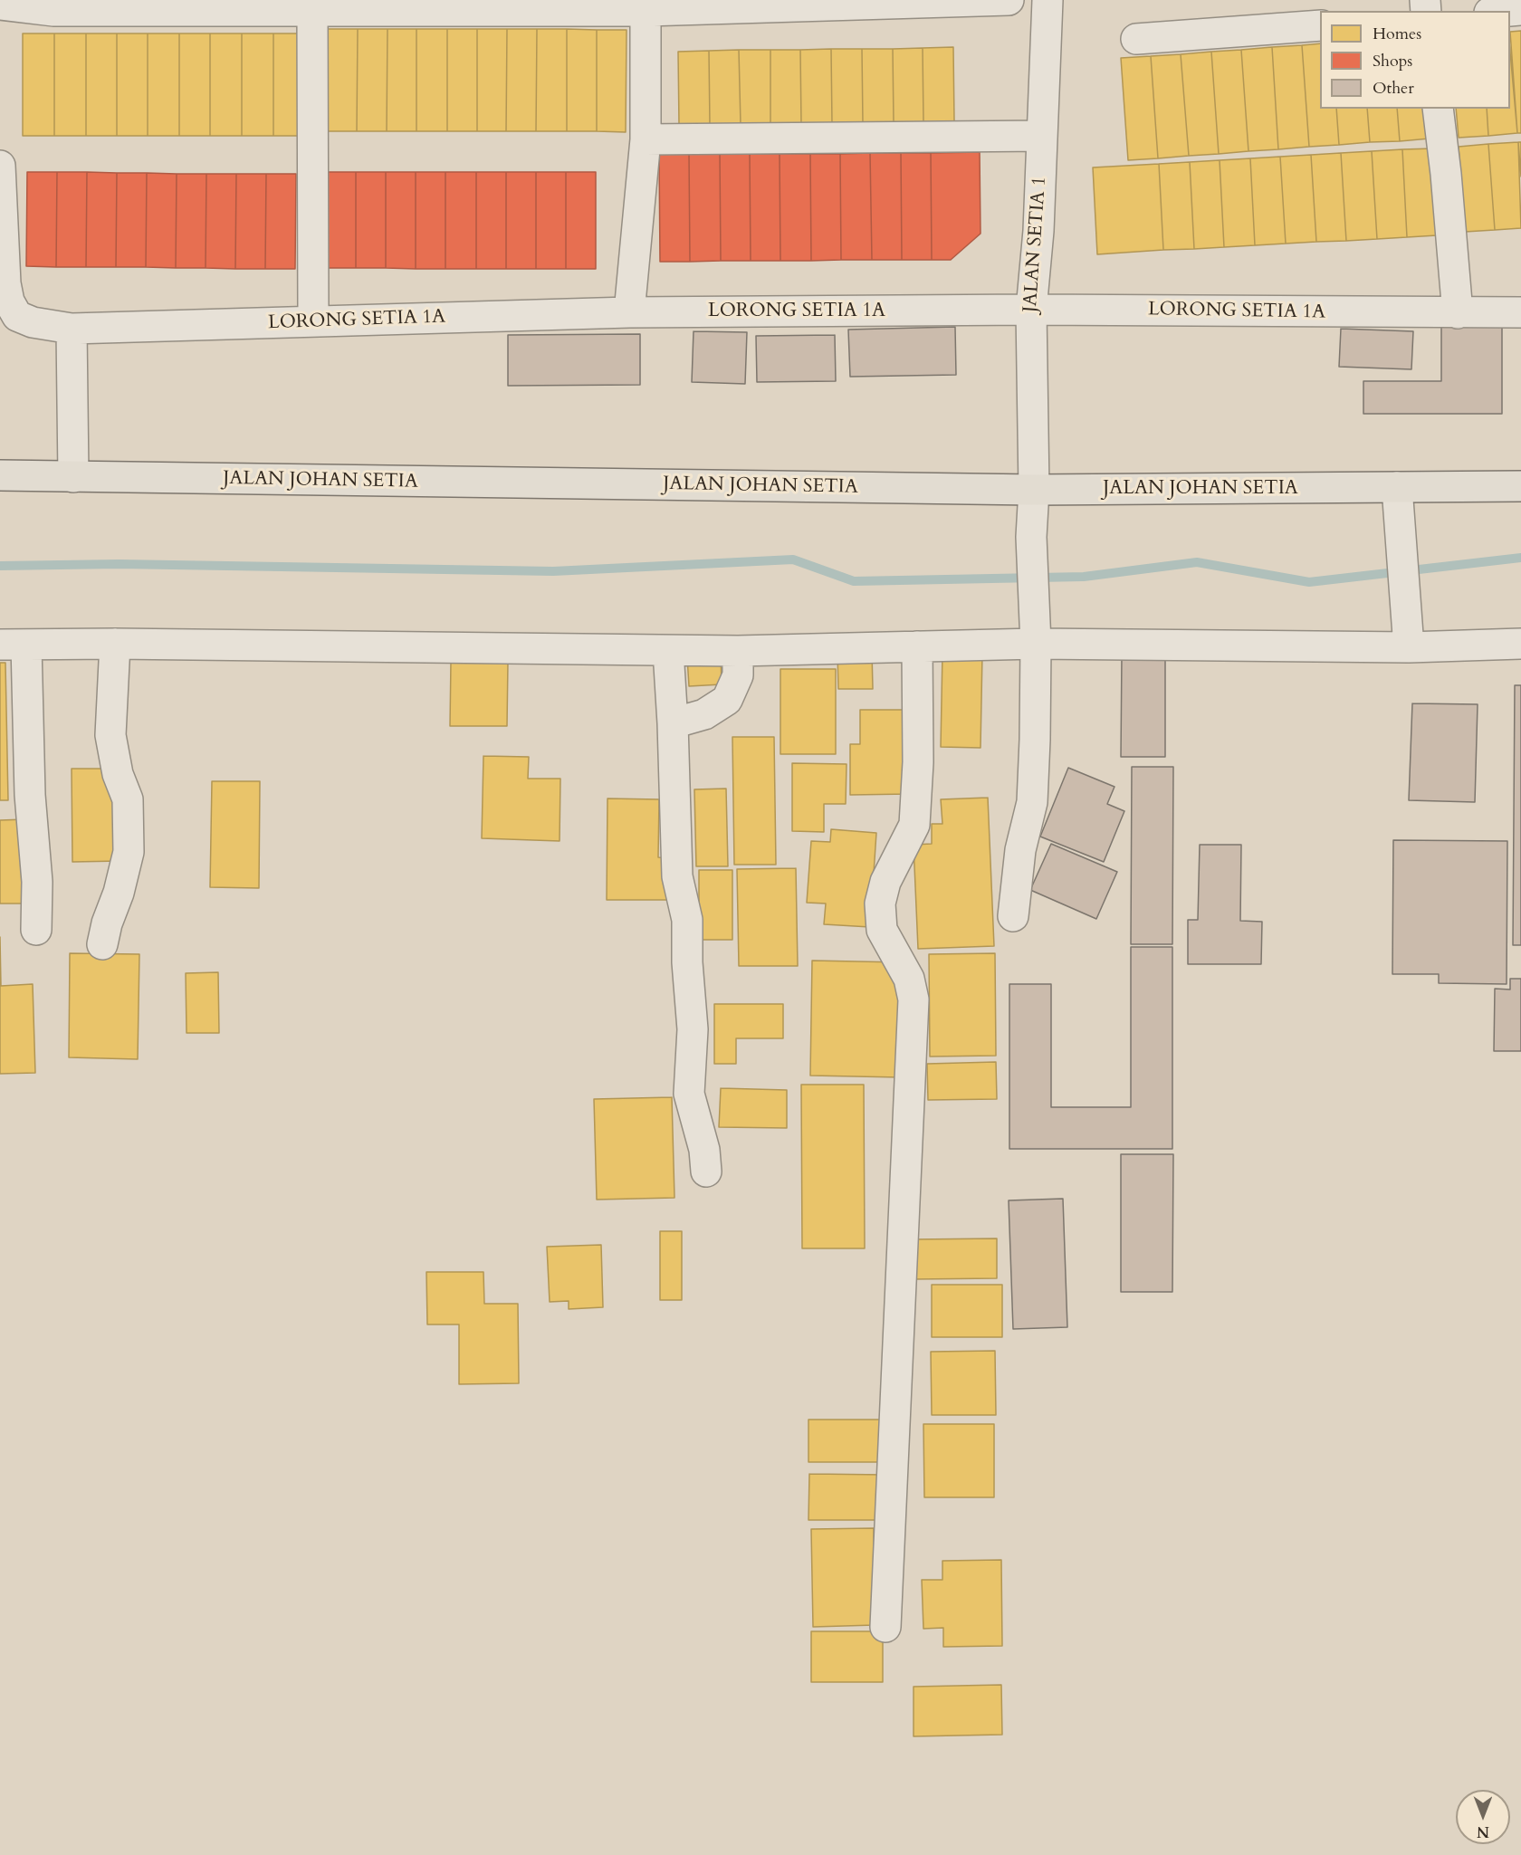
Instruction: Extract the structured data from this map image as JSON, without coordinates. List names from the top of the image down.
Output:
{
  "streets": {
    "main road": ["JALAN JOHAN SETIA"],
    "street": ["JALAN SETIA 1", "LORONG SETIA 1A"]
  },
  "crossings": [
    ["JALAN SETIA 1", "LORONG SETIA 1A"],
    ["JALAN SETIA 1", "JALAN JOHAN SETIA"]
  ],
  "legend": ["Homes", "Shops", "Other"],
  "north": "bottom"
}
